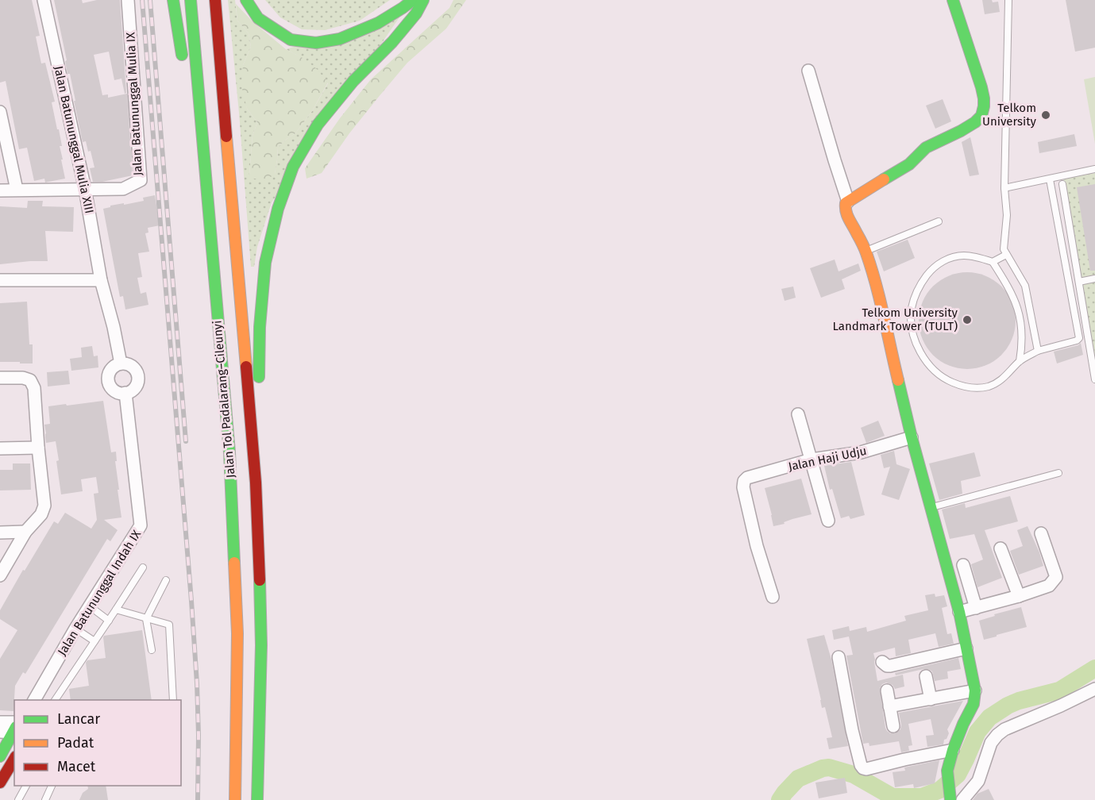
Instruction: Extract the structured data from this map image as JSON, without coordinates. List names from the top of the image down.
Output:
{
  "streets": {
    "main road": ["Jalan Tol Padalarang–Cileunyi"],
    "street": [
      "Jalan Batununggal Mulia IX",
      "Jalan Batununggal Mulia XIII",
      "Jalan Haji Udju",
      "Jalan Batununggal Indah IX"
    ]
  },
  "crossings": [
    ["Jalan Batununggal Mulia IX", "Jalan Batununggal Mulia XIII"]
  ],
  "places": ["Telkom University", "Telkom University Landmark Tower (TULT)"],
  "legend": ["Lancar", "Padat", "Macet"]
}
